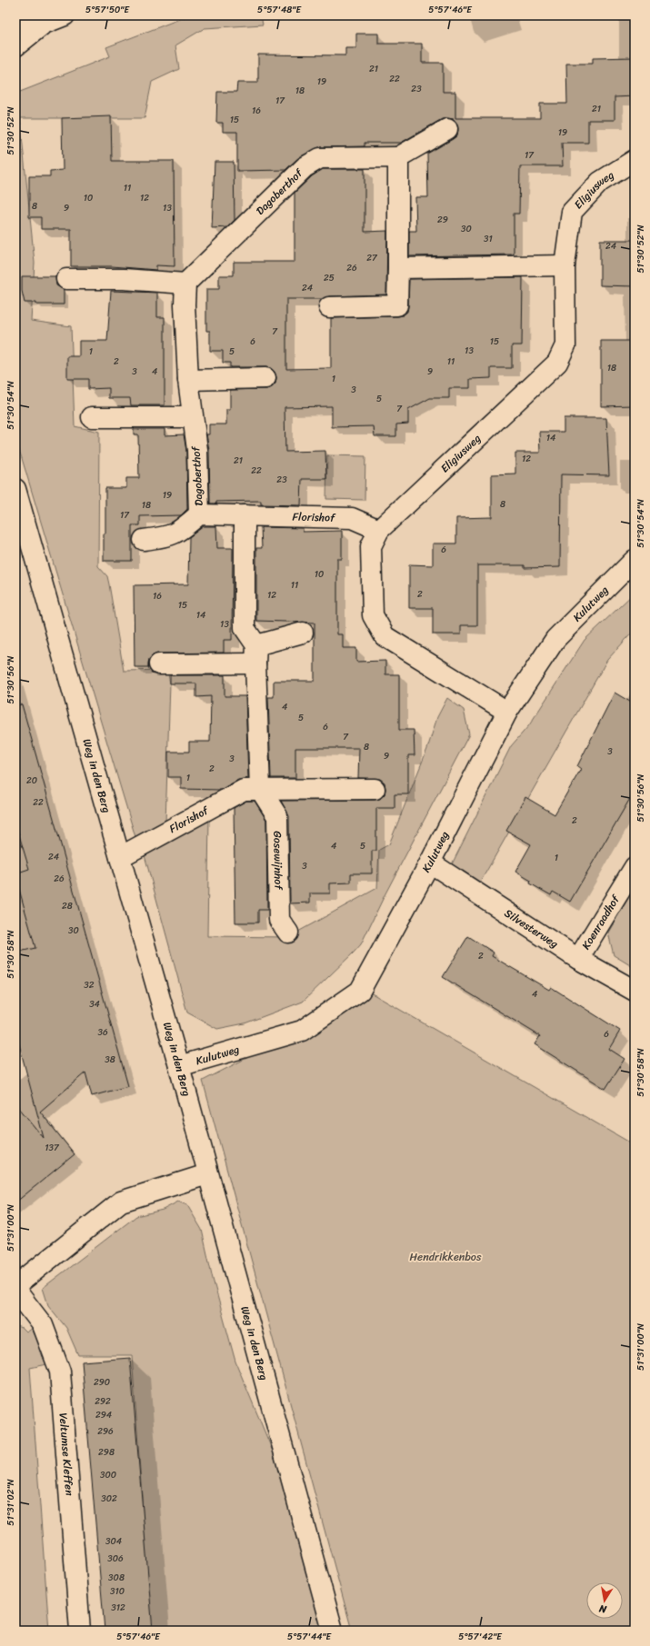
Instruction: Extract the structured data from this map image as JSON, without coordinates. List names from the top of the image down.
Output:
{
  "streets": {
    "street": [
      "Eligiusweg",
      "Dagoberthof",
      "Florishof",
      "Kulutweg",
      "Weg in den Berg",
      "Gosewijnhof",
      "Koenraadhof",
      "Silvesterweg",
      "Veltumse Kleffen"
    ]
  },
  "crossings": [
    ["Eligiusweg", "Florishof"],
    ["Eligiusweg", "Kulutweg"],
    ["Dagoberthof", "Florishof"],
    ["Florishof", "Weg in den Berg"],
    ["Florishof", "Gosewijnhof"],
    ["Kulutweg", "Weg in den Berg"],
    ["Kulutweg", "Silvesterweg"],
    ["Koenraadhof", "Silvesterweg"]
  ],
  "parks": ["Hendrikkenbos"],
  "house_numbers": [
    "21",
    "22",
    "19",
    "23",
    "18",
    "17",
    "21",
    "16",
    "15",
    "19",
    "17",
    "11",
    "10",
    "12",
    "8",
    "9",
    "13",
    "29",
    "30",
    "31",
    "24",
    "27",
    "26",
    "25",
    "24",
    "7",
    "6",
    "15",
    "13",
    "1",
    "5",
    "2",
    "11",
    "18",
    "3",
    "4",
    "9",
    "1",
    "3",
    "5",
    "7",
    "14",
    "12",
    "21",
    "22",
    "23",
    "19",
    "8",
    "18",
    "17",
    "6",
    "10",
    "11",
    "2",
    "12",
    "16",
    "15",
    "14",
    "13",
    "4",
    "5",
    "6",
    "7",
    "8",
    "3",
    "9",
    "3",
    "2",
    "1",
    "20",
    "22",
    "2",
    "4",
    "5",
    "24",
    "1",
    "3",
    "26",
    "28",
    "30",
    "2",
    "32",
    "4",
    "34",
    "36",
    "6",
    "38",
    "137",
    "290",
    "292",
    "294",
    "296",
    "298",
    "300",
    "302",
    "304",
    "306",
    "308",
    "310",
    "312"
  ],
  "north": "bottom",
  "coordinates": [
    "5°57'50\"E",
    "5°57'48\"E",
    "5°57'46\"E",
    "51°30'52\"N",
    "51°30'54\"N",
    "51°30'56\"N",
    "51°30'58\"N",
    "51°31'00\"N",
    "51°31'02\"N",
    "5°57'44\"E",
    "5°57'42\"E"
  ]
}
